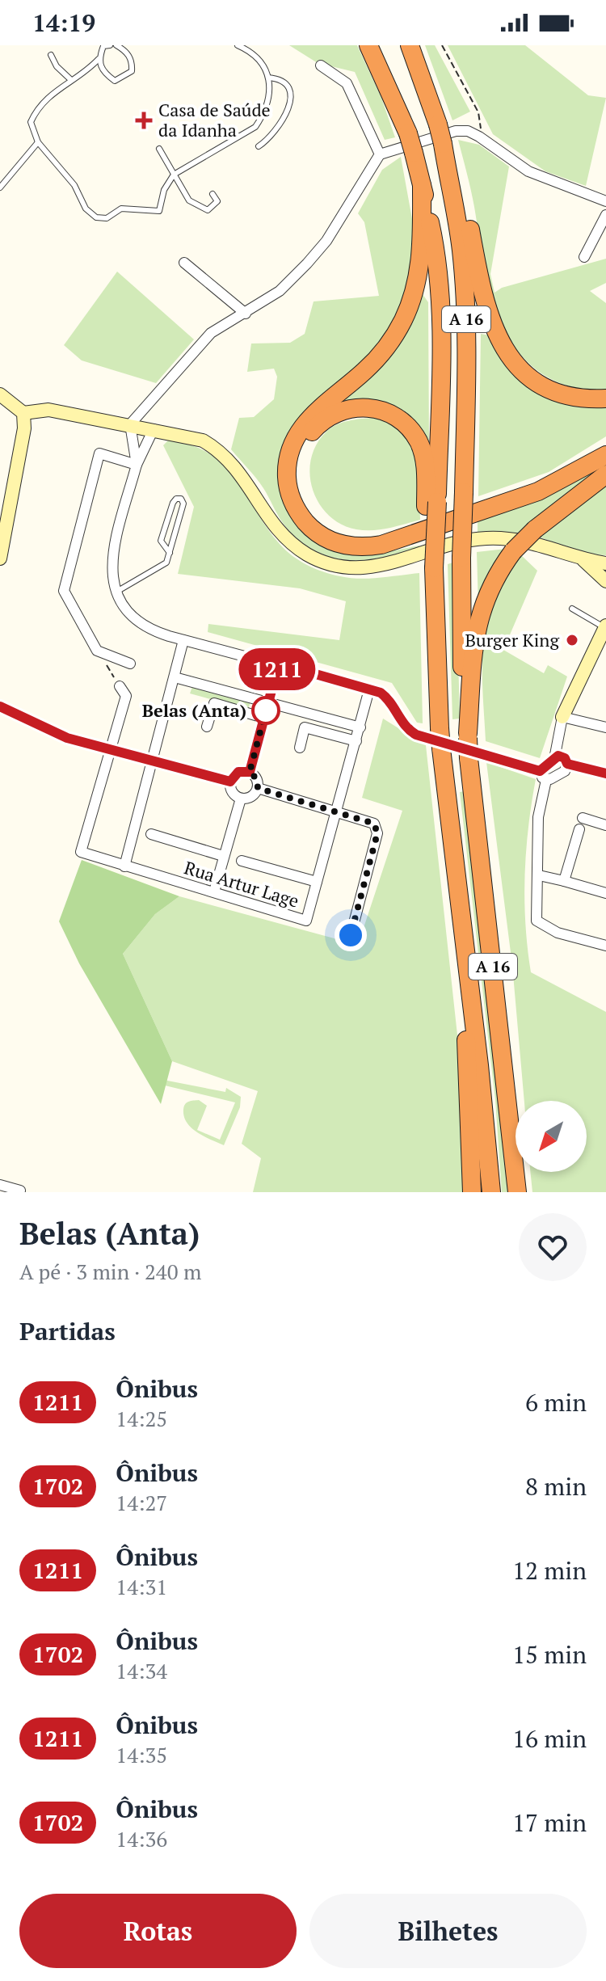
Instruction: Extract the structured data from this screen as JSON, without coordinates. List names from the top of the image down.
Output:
{
  "streets": {
    "highway": ["A 16"],
    "street": ["Rua Artur Lage"]
  },
  "places": {
    "health": ["Casa de Saúde da Idanha"],
    "other": ["Burger King", "Belas (Anta)"]
  },
  "lines": ["bus line 1211"],
  "north": "bottom left",
  "page": {
    "status": "14:19",
    "on_map": "1211",
    "heading": [
      ["Belas (Anta)", "A pé · 3 min · 240 m"],
      "Partidas"
    ],
    "list": [
      {
        "mark": "1211",
        "name": "Ônibus",
        "note": "14:25",
        "value": "6 min"
      },
      {
        "mark": "1702",
        "name": "Ônibus",
        "note": "14:27",
        "value": "8 min"
      },
      {
        "mark": "1211",
        "name": "Ônibus",
        "note": "14:31",
        "value": "12 min"
      },
      {
        "mark": "1702",
        "name": "Ônibus",
        "note": "14:34",
        "value": "15 min"
      },
      {
        "mark": "1211",
        "name": "Ônibus",
        "note": "14:35",
        "value": "16 min"
      },
      {
        "mark": "1702",
        "name": "Ônibus",
        "note": "14:36",
        "value": "17 min"
      }
    ],
    "buttons": ["Rotas", "Bilhetes"]
  }
}
